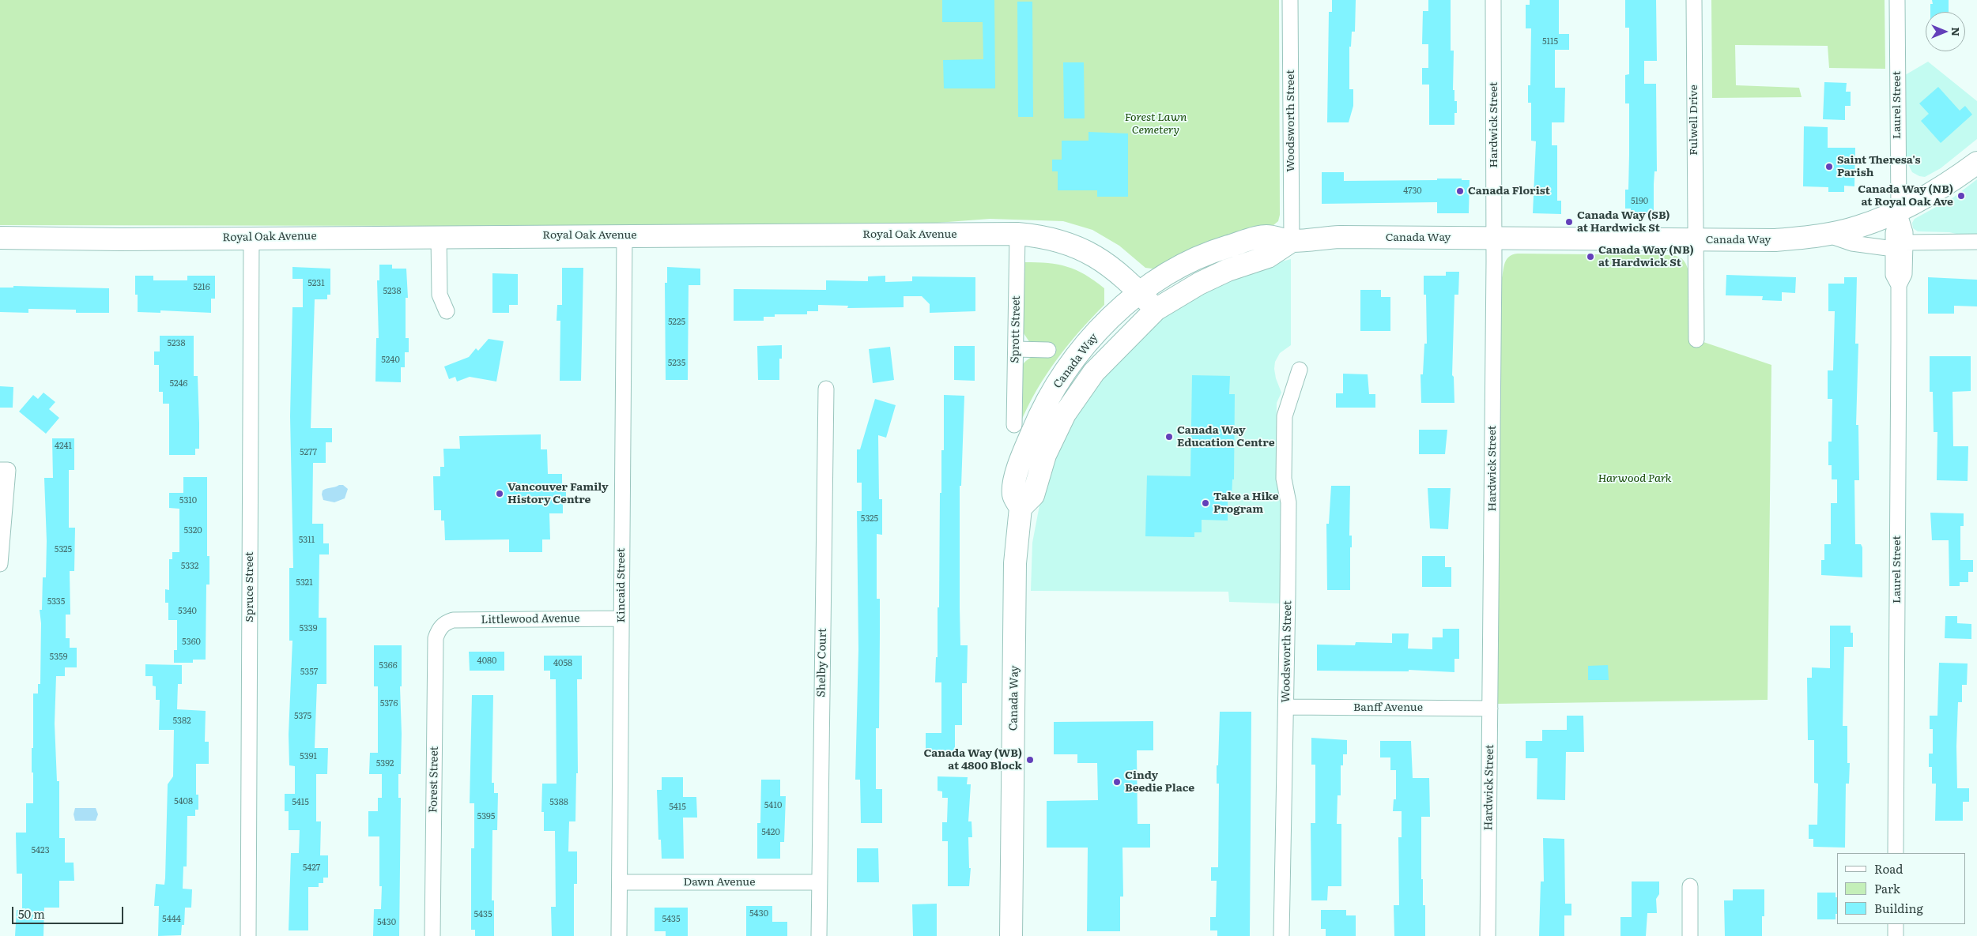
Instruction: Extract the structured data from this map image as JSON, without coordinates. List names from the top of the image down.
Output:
{
  "streets": {
    "main road": ["Royal Oak Avenue", "Canada Way"],
    "street": [
      "Laurel Street",
      "Fulwell Drive",
      "Woodsworth Street",
      "Hardwick Street",
      "Sprott Street",
      "Kincaid Street",
      "Spruce Street",
      "Littlewood Avenue",
      "Shelby Court",
      "Banff Avenue",
      "Forest Street",
      "Dawn Avenue"
    ]
  },
  "crossings": [
    ["Laurel Street", "Canada Way"],
    ["Fulwell Drive", "Canada Way"],
    ["Woodsworth Street", "Canada Way"],
    ["Woodsworth Street", "Banff Avenue"],
    ["Hardwick Street", "Canada Way"],
    ["Hardwick Street", "Banff Avenue"],
    ["Royal Oak Avenue", "Canada Way"],
    ["Royal Oak Avenue", "Sprott Street"],
    ["Royal Oak Avenue", "Kincaid Street"],
    ["Royal Oak Avenue", "Spruce Street"],
    ["Kincaid Street", "Littlewood Avenue"],
    ["Kincaid Street", "Dawn Avenue"],
    ["Littlewood Avenue", "Forest Street"],
    ["Shelby Court", "Dawn Avenue"]
  ],
  "parks": ["Forest Lawn Cemetery", "Harwood Park"],
  "places": [
    "Saint Theresa's Parish",
    "Canada Florist",
    "Canada Way (NB) at Royal Oak Ave",
    "Canada Way (SB) at Hardwick St",
    "Canada Way (NB) at Hardwick St",
    "Canada Way Education Centre",
    "Vancouver Family History Centre",
    "Take a Hike Program",
    "Canada Way (WB) at 4800 Block",
    "Cindy Beedie Place"
  ],
  "house_numbers": [
    "5115",
    "4730",
    "5190",
    "5231",
    "5216",
    "5238",
    "5225",
    "5238",
    "5240",
    "5235",
    "5246",
    "4241",
    "5277",
    "5310",
    "5325",
    "5320",
    "5311",
    "5325",
    "5332",
    "5321",
    "5335",
    "5340",
    "5339",
    "5360",
    "5359",
    "4080",
    "4058",
    "5366",
    "5357",
    "5376",
    "5375",
    "5382",
    "5391",
    "5392",
    "5408",
    "5415",
    "5388",
    "5410",
    "5415",
    "5395",
    "5420",
    "5423",
    "5427",
    "5430",
    "5435",
    "5444",
    "5435",
    "5430"
  ],
  "legend": ["Road", "Park", "Building"],
  "scale_bar": "50 m",
  "north": "right"
}
